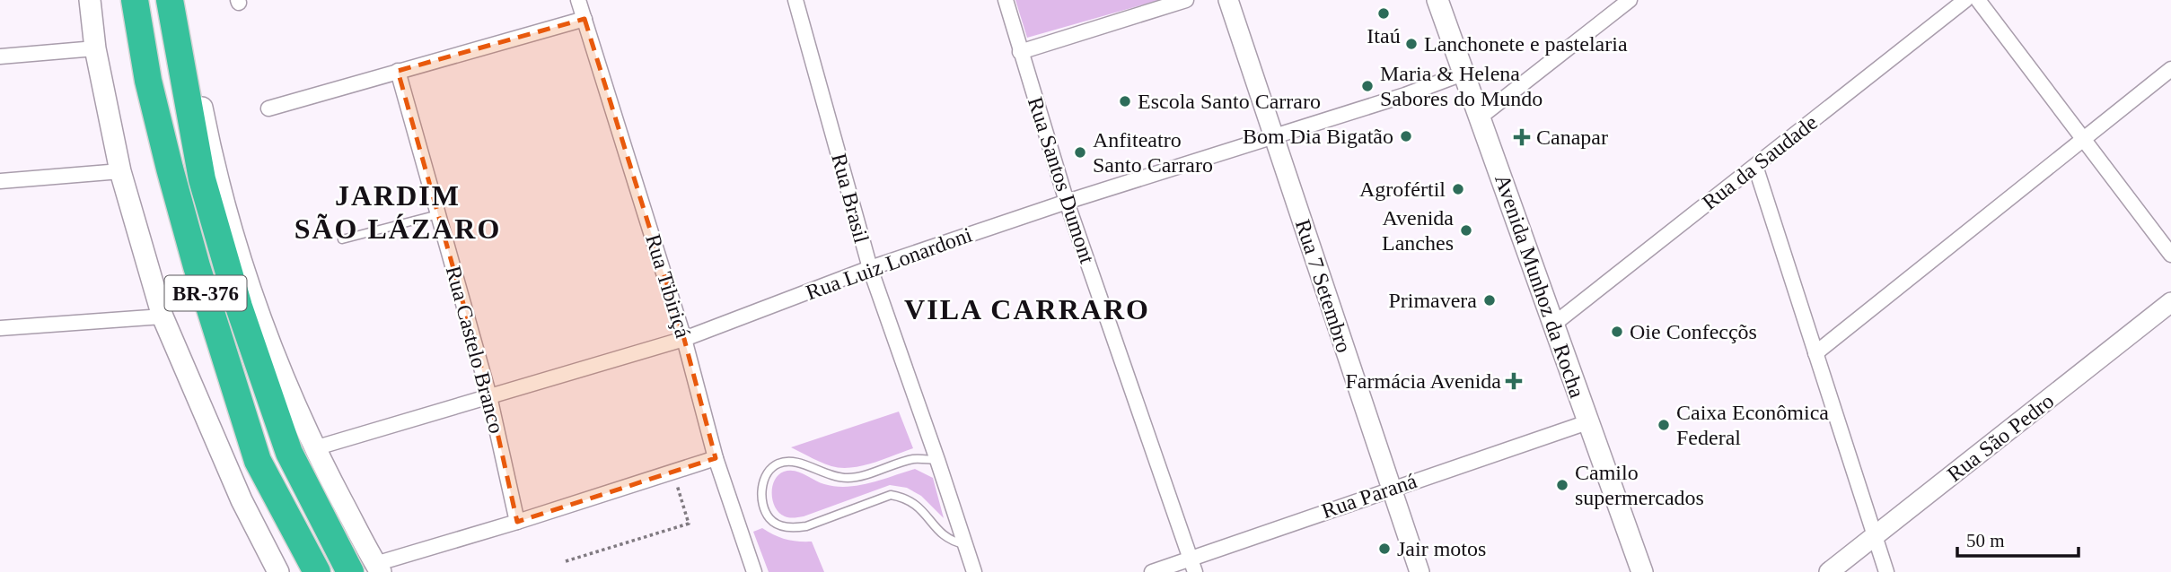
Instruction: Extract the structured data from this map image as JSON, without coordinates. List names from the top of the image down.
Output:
{
  "streets": {
    "highway": ["BR-376"],
    "main road": ["Avenida Munhoz da Rocha"],
    "street": [
      "Rua da Saudade",
      "Rua Santos Dumont",
      "Rua Brasil",
      "Rua Luiz Lonardoni",
      "Rua Tibiriçá",
      "Rua 7 Setembro",
      "Rua Castelo Branco",
      "Rua São Pedro",
      "Rua Paraná"
    ]
  },
  "crossings": [
    ["Rua da Saudade", "Avenida Munhoz da Rocha"],
    ["Rua Santos Dumont", "Rua Luiz Lonardoni"],
    ["Rua Santos Dumont", "Rua Paraná"],
    ["Rua Brasil", "Rua Luiz Lonardoni"],
    ["Rua Luiz Lonardoni", "Rua Tibiriçá"],
    ["Rua Luiz Lonardoni", "Rua 7 Setembro"],
    ["Rua Luiz Lonardoni", "Avenida Munhoz da Rocha"],
    ["Rua Luiz Lonardoni", "Rua Castelo Branco"],
    ["Rua 7 Setembro", "Rua Paraná"],
    ["Avenida Munhoz da Rocha", "Rua Paraná"]
  ],
  "districts": ["JARDIM SÃO LÁZARO", "VILA CARRARO"],
  "places": {
    "other": [
      "Itaú",
      "Lanchonete e pastelaria",
      "Maria & Helena Sabores do Mundo",
      "Escola Santo Carraro",
      "Bom Dia Bigatão",
      "Anfiteatro Santo Carraro",
      "Agrofértil",
      "Avenida Lanches",
      "Primavera",
      "Oie Confecçõs",
      "Caixa Econômica Federal",
      "Camilo supermercados",
      "Jair motos"
    ],
    "health": ["Canapar", "Farmácia Avenida"]
  },
  "scale_bar": "50 m"
}
